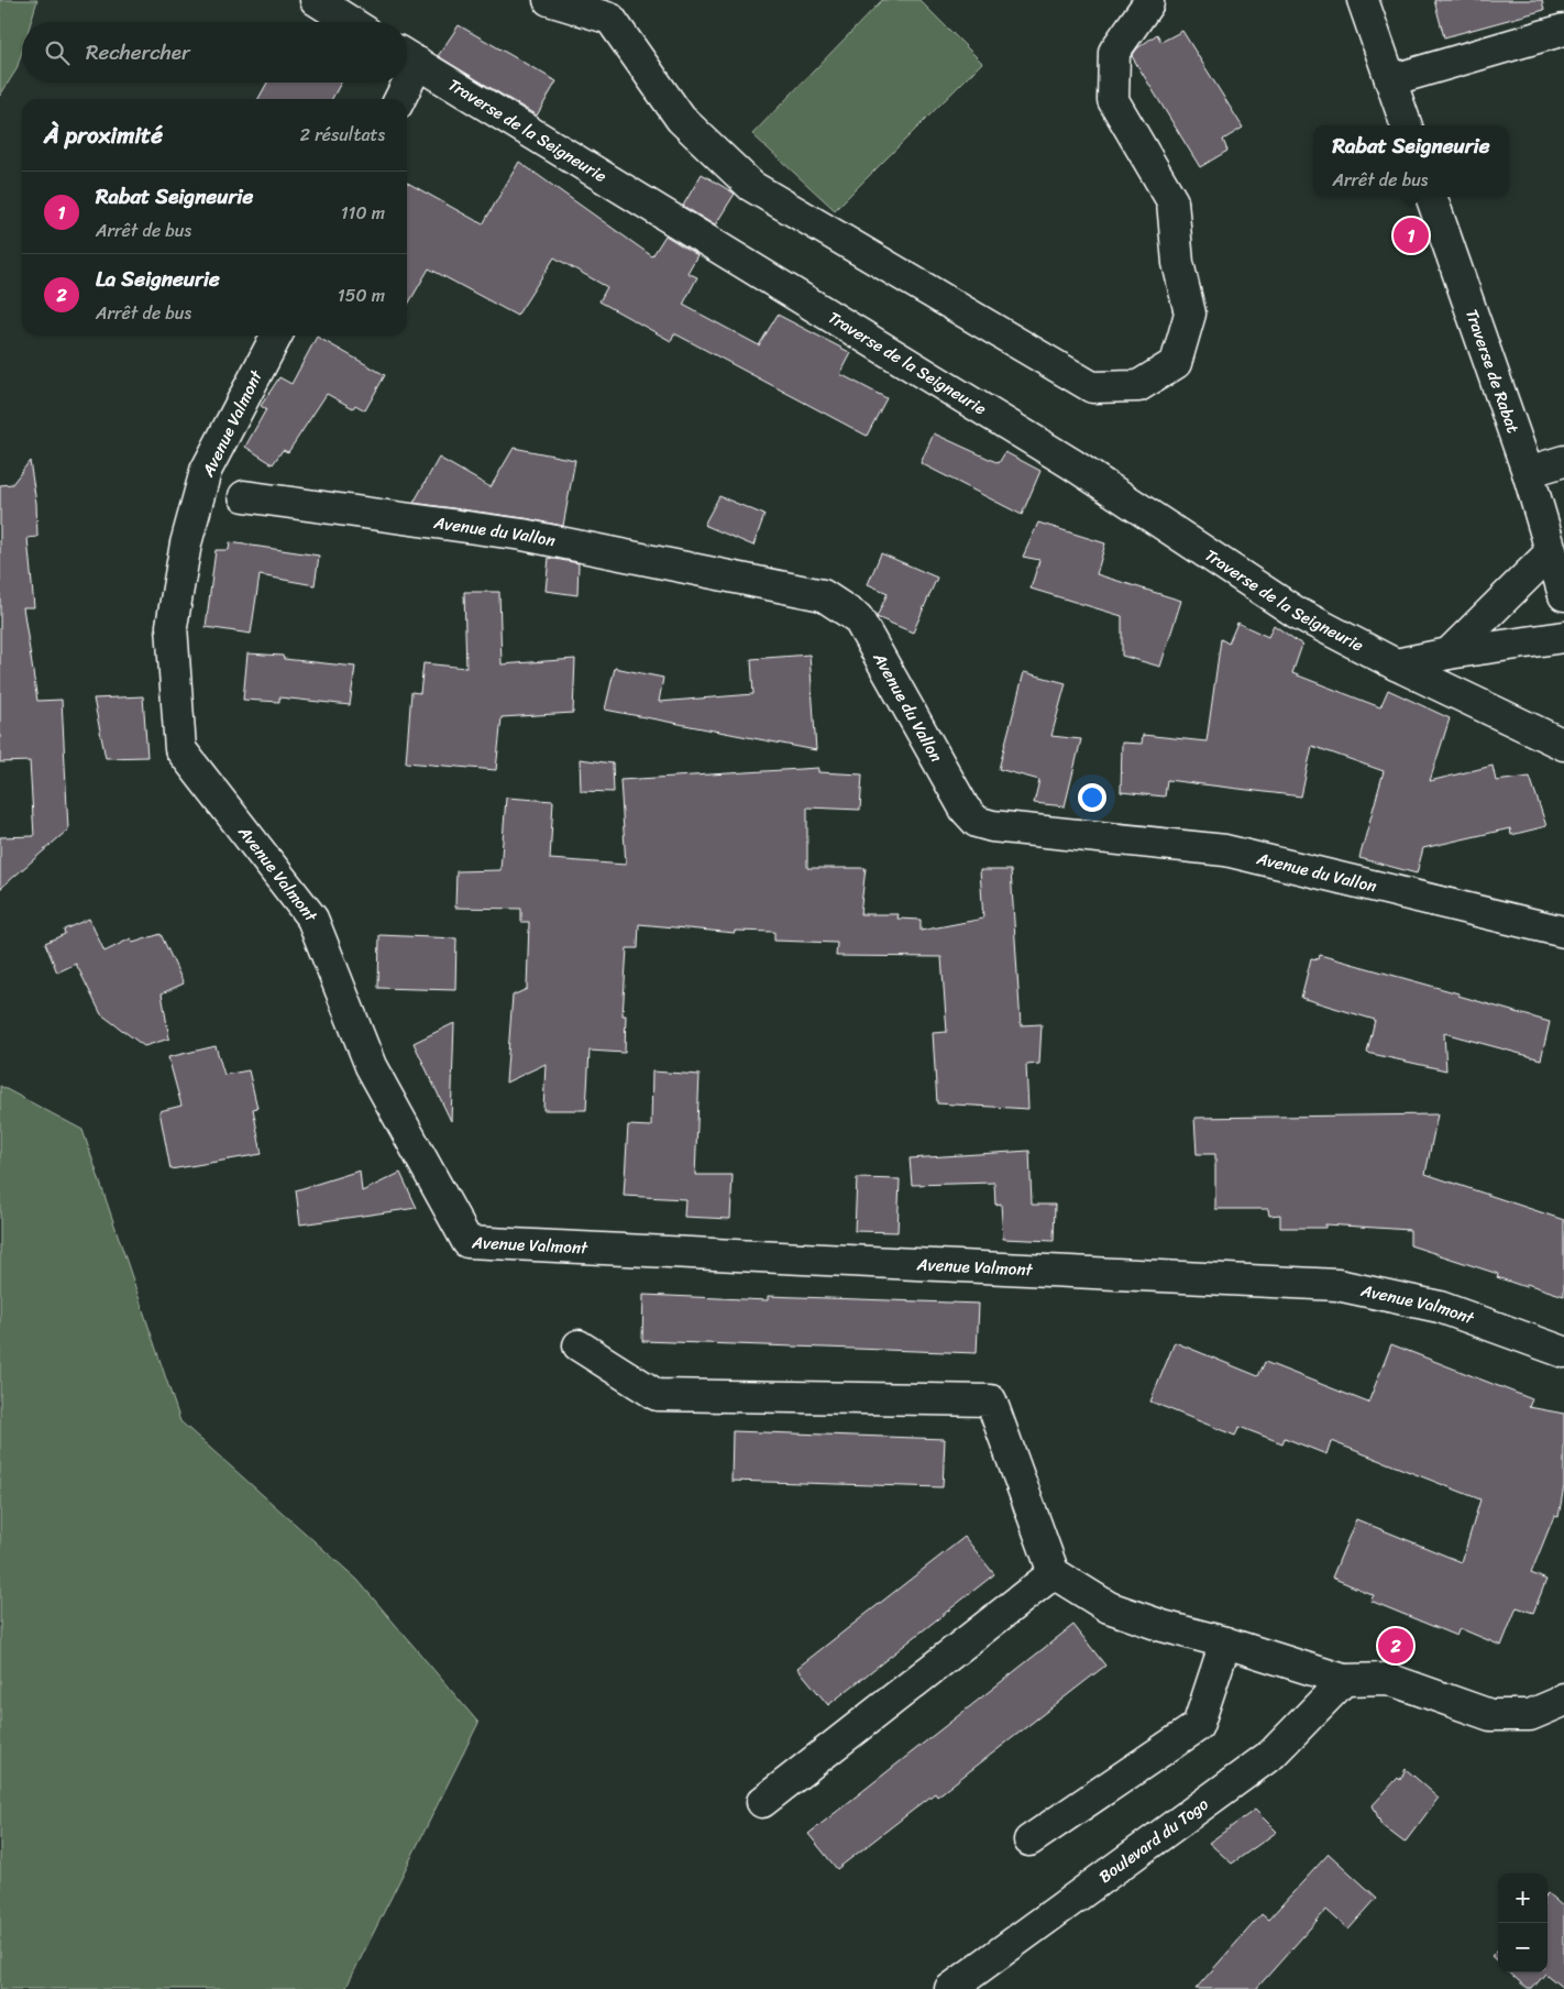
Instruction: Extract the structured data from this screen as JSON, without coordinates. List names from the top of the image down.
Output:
{
  "streets": {
    "street": [
      "Traverse de la Seigneurie",
      "Traverse de Rabat",
      "Avenue Valmont",
      "Avenue du Vallon",
      "Boulevard du Togo"
    ]
  },
  "page": {
    "search": "Rechercher",
    "heading": ["À proximité", "2 résultats"],
    "popup": ["Rabat Seigneurie", "Arrêt de bus"],
    "list": [
      {
        "mark": "1",
        "name": "Rabat Seigneurie",
        "note": "Arrêt de bus",
        "value": "110 m"
      },
      {
        "mark": "2",
        "name": "La Seigneurie",
        "note": "Arrêt de bus",
        "value": "150 m"
      }
    ],
    "pins": ["1", "2"],
    "map_buttons": ["+", "−"]
  }
}
